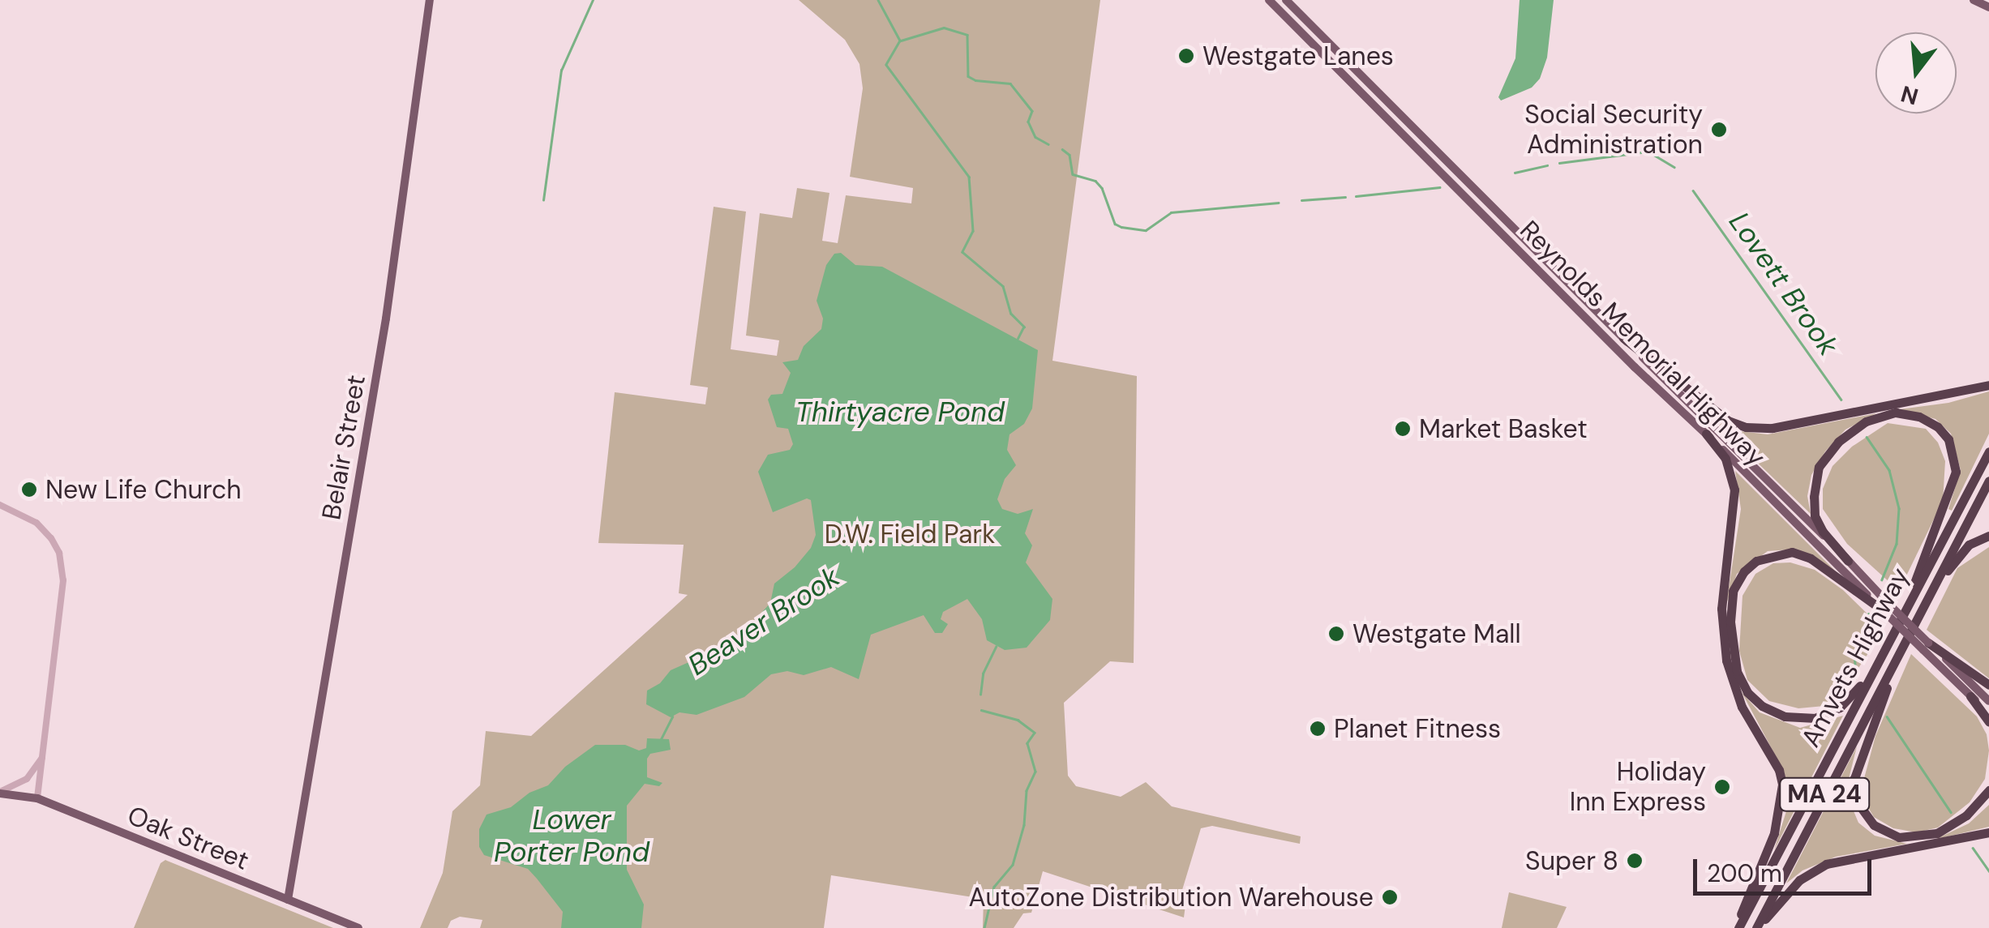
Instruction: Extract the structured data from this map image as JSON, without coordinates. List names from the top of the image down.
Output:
{
  "streets": {
    "highway": ["Amvets Highway", "MA 24"],
    "main road": ["Reynolds Memorial Highway", "Belair Street", "Oak Street"]
  },
  "crossings": [
    ["Belair Street", "Oak Street"]
  ],
  "water": [
    "Lovett Brook",
    "Thirtyacre Pond",
    "Beaver Brook",
    "Lower Porter Pond"
  ],
  "parks": ["D.W. Field Park"],
  "places": [
    "Westgate Lanes",
    "Social Security Administration",
    "Market Basket",
    "New Life Church",
    "Westgate Mall",
    "Planet Fitness",
    "Holiday Inn Express",
    "Super 8",
    "AutoZone Distribution Warehouse"
  ],
  "scale_bar": "200 m",
  "north": "bottom"
}
